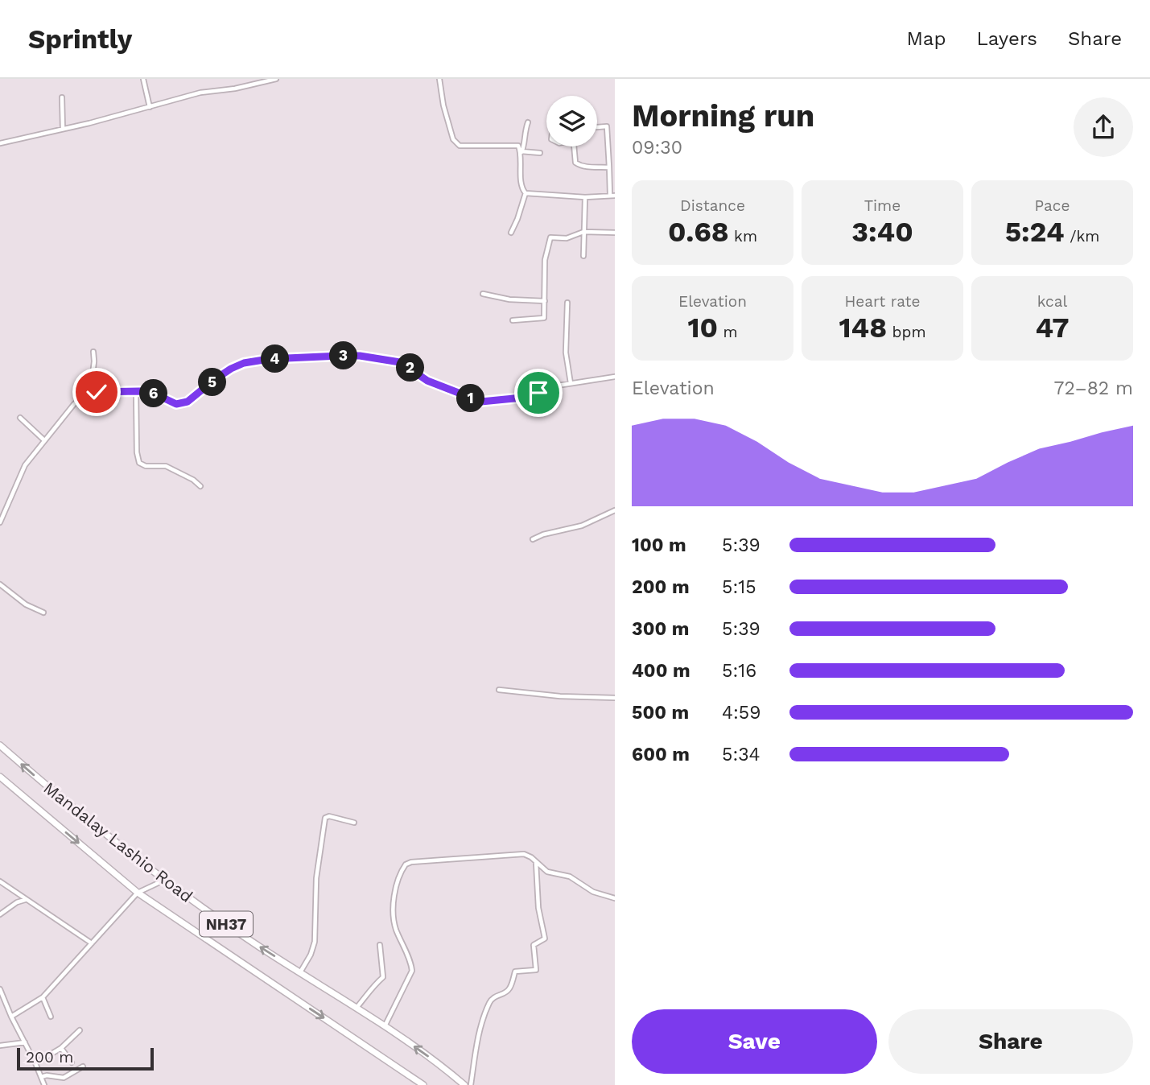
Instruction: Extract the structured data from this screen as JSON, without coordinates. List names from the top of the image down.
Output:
{
  "streets": {
    "highway": ["Mandalay Lashio Road", "NH37"]
  },
  "scale_bar": "200 m",
  "page": {
    "header": "Sprintly",
    "nav": ["Map", "Layers", "Share"],
    "heading": ["Morning run", "09:30"],
    "stats": [
      ["Distance", "0.68 km"],
      ["Time", "3:40"],
      ["Pace", "5:24 /km"],
      ["Elevation", "10 m"],
      ["Heart rate", "148 bpm"],
      ["kcal", "47"]
    ],
    "pins": [
      "3",
      "4",
      "2",
      "5",
      "6",
      "1"
    ],
    "chart": ["Elevation", "72–82 m"],
    "list": [
      {
        "name": "100 m",
        "note": "5:39"
      },
      {
        "name": "200 m",
        "note": "5:15"
      },
      {
        "name": "300 m",
        "note": "5:39"
      },
      {
        "name": "400 m",
        "note": "5:16"
      },
      {
        "name": "500 m",
        "note": "4:59"
      },
      {
        "name": "600 m",
        "note": "5:34"
      }
    ],
    "buttons": ["Save", "Share"],
    "scale": "200 m"
  }
}
